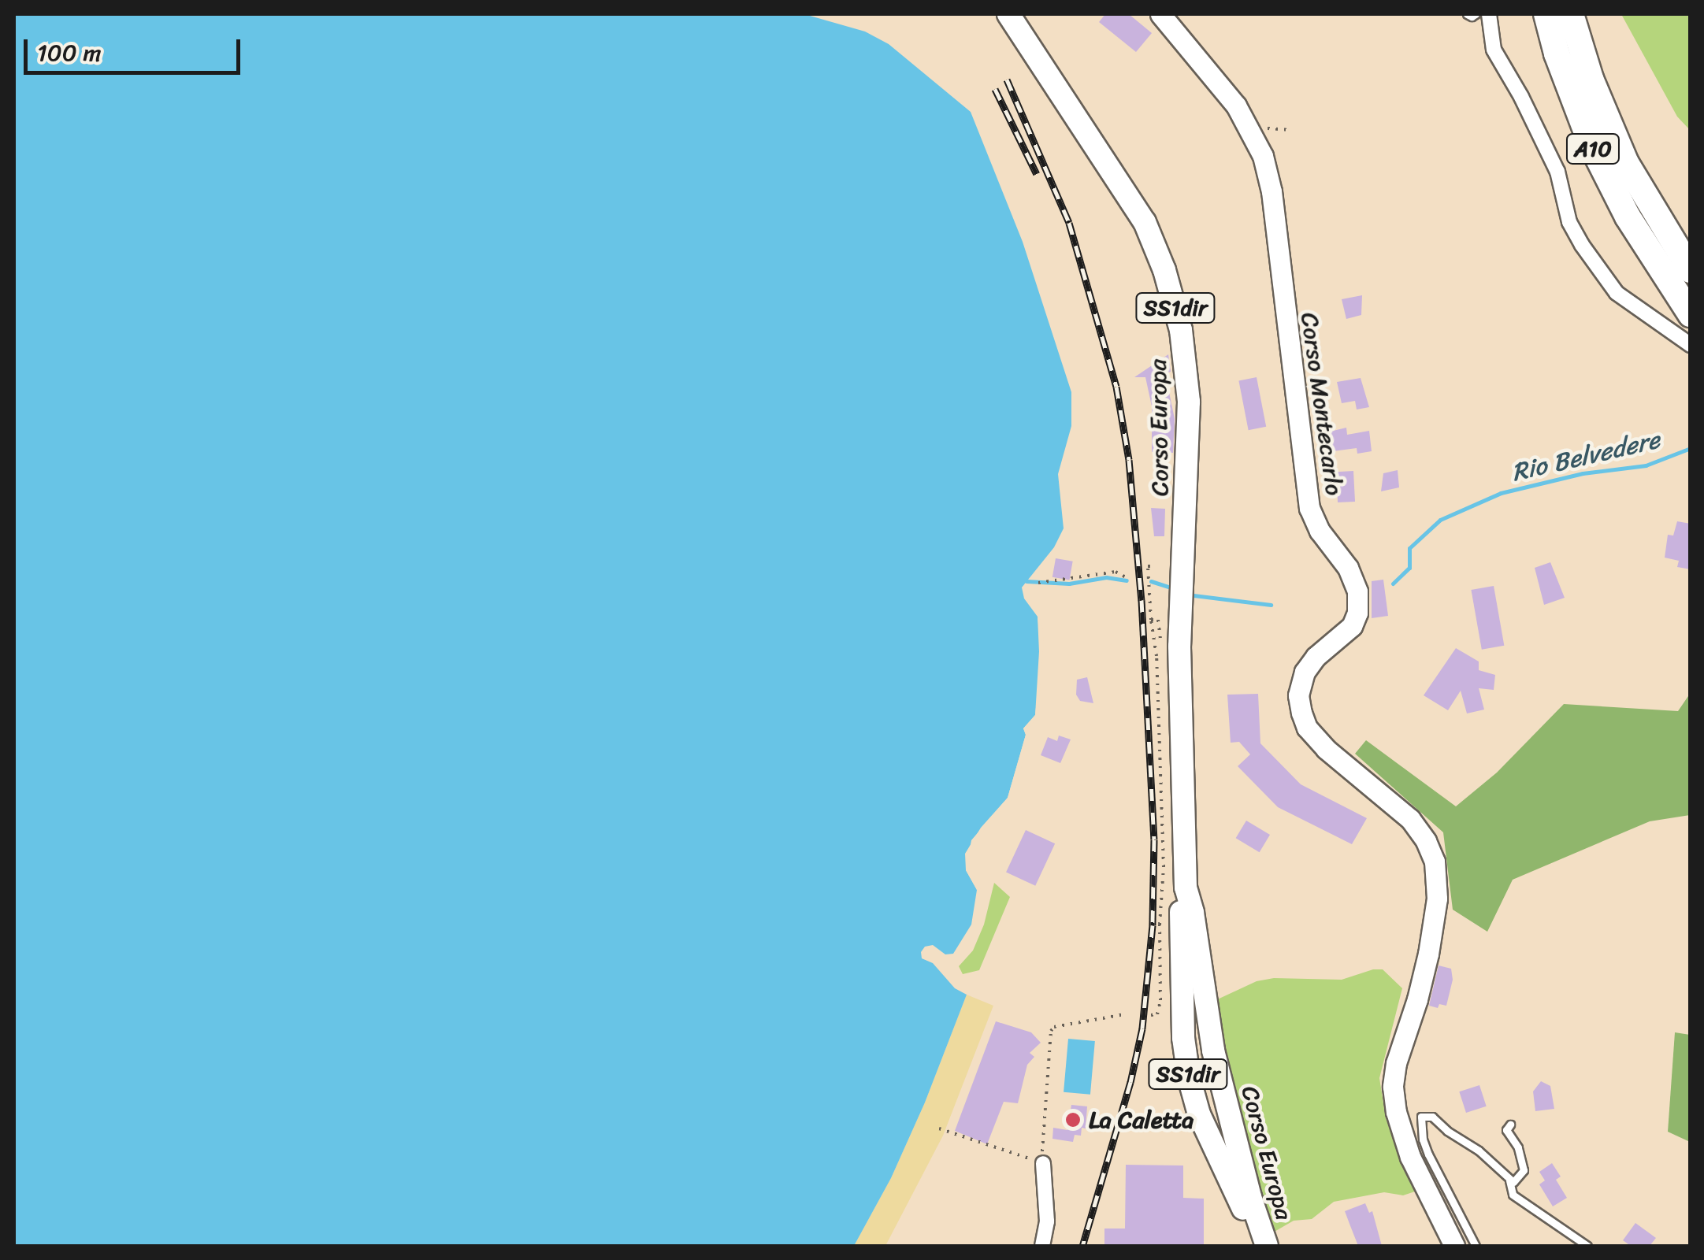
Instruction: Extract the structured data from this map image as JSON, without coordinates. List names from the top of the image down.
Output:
{
  "streets": {
    "highway": ["A10"],
    "main road": ["SS1dir", "Corso Montecarlo", "Corso Europa"]
  },
  "water": ["Rio Belvedere"],
  "places": ["La Caletta"],
  "scale_bar": "100 m"
}
